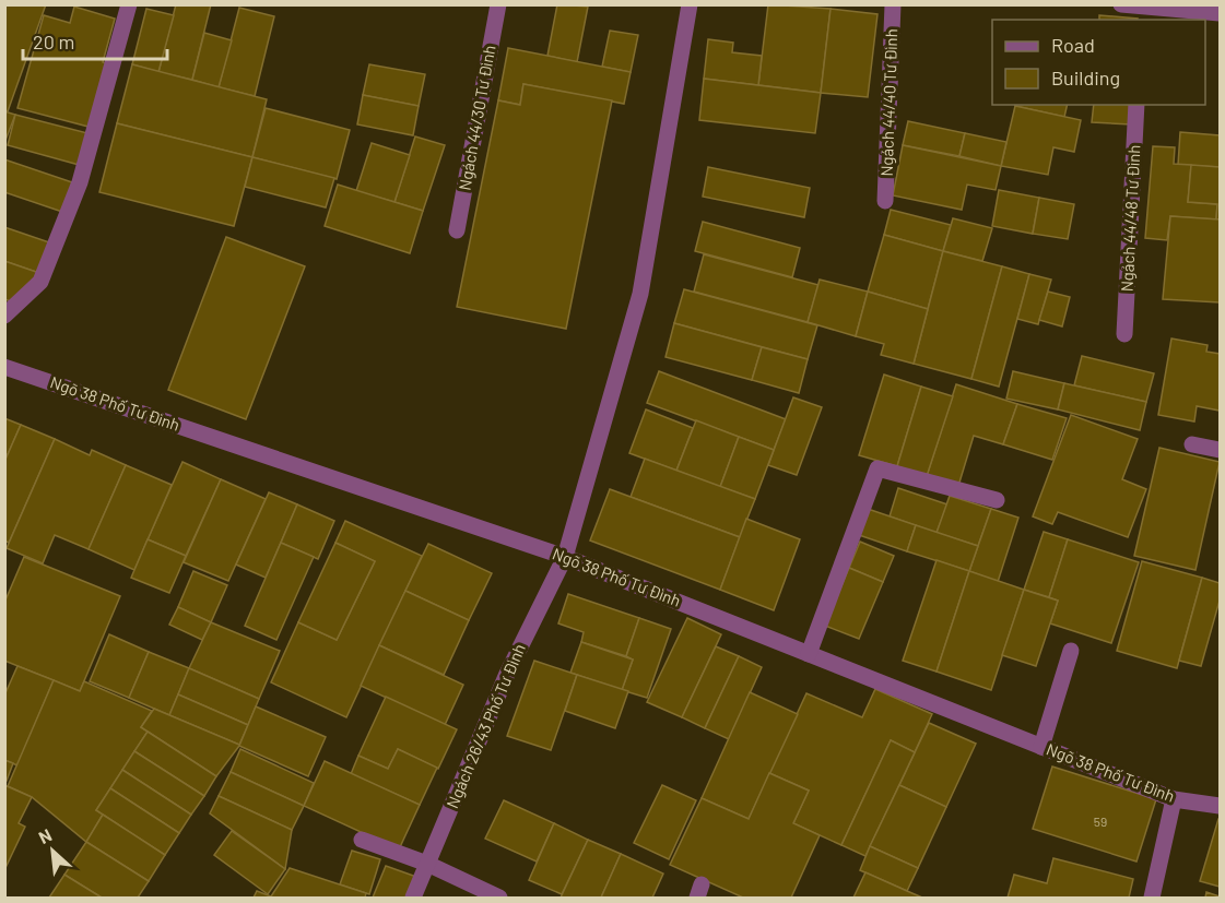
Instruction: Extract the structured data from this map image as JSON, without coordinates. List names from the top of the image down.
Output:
{
  "streets": {
    "street": [
      "Ngách 44/40 Tư Đình",
      "Ngách 44/30 Tư Đình",
      "Ngách 44/48 Tư Đình",
      "Ngõ 38 Phố Tư Đình",
      "Ngách 26/43 Phố Tư Đình"
    ]
  },
  "crossings": [
    ["Ngõ 38 Phố Tư Đình", "Ngách 26/43 Phố Tư Đình"]
  ],
  "house_numbers": ["59"],
  "legend": ["Road", "Building"],
  "scale_bar": "20 m",
  "north": "top left"
}
